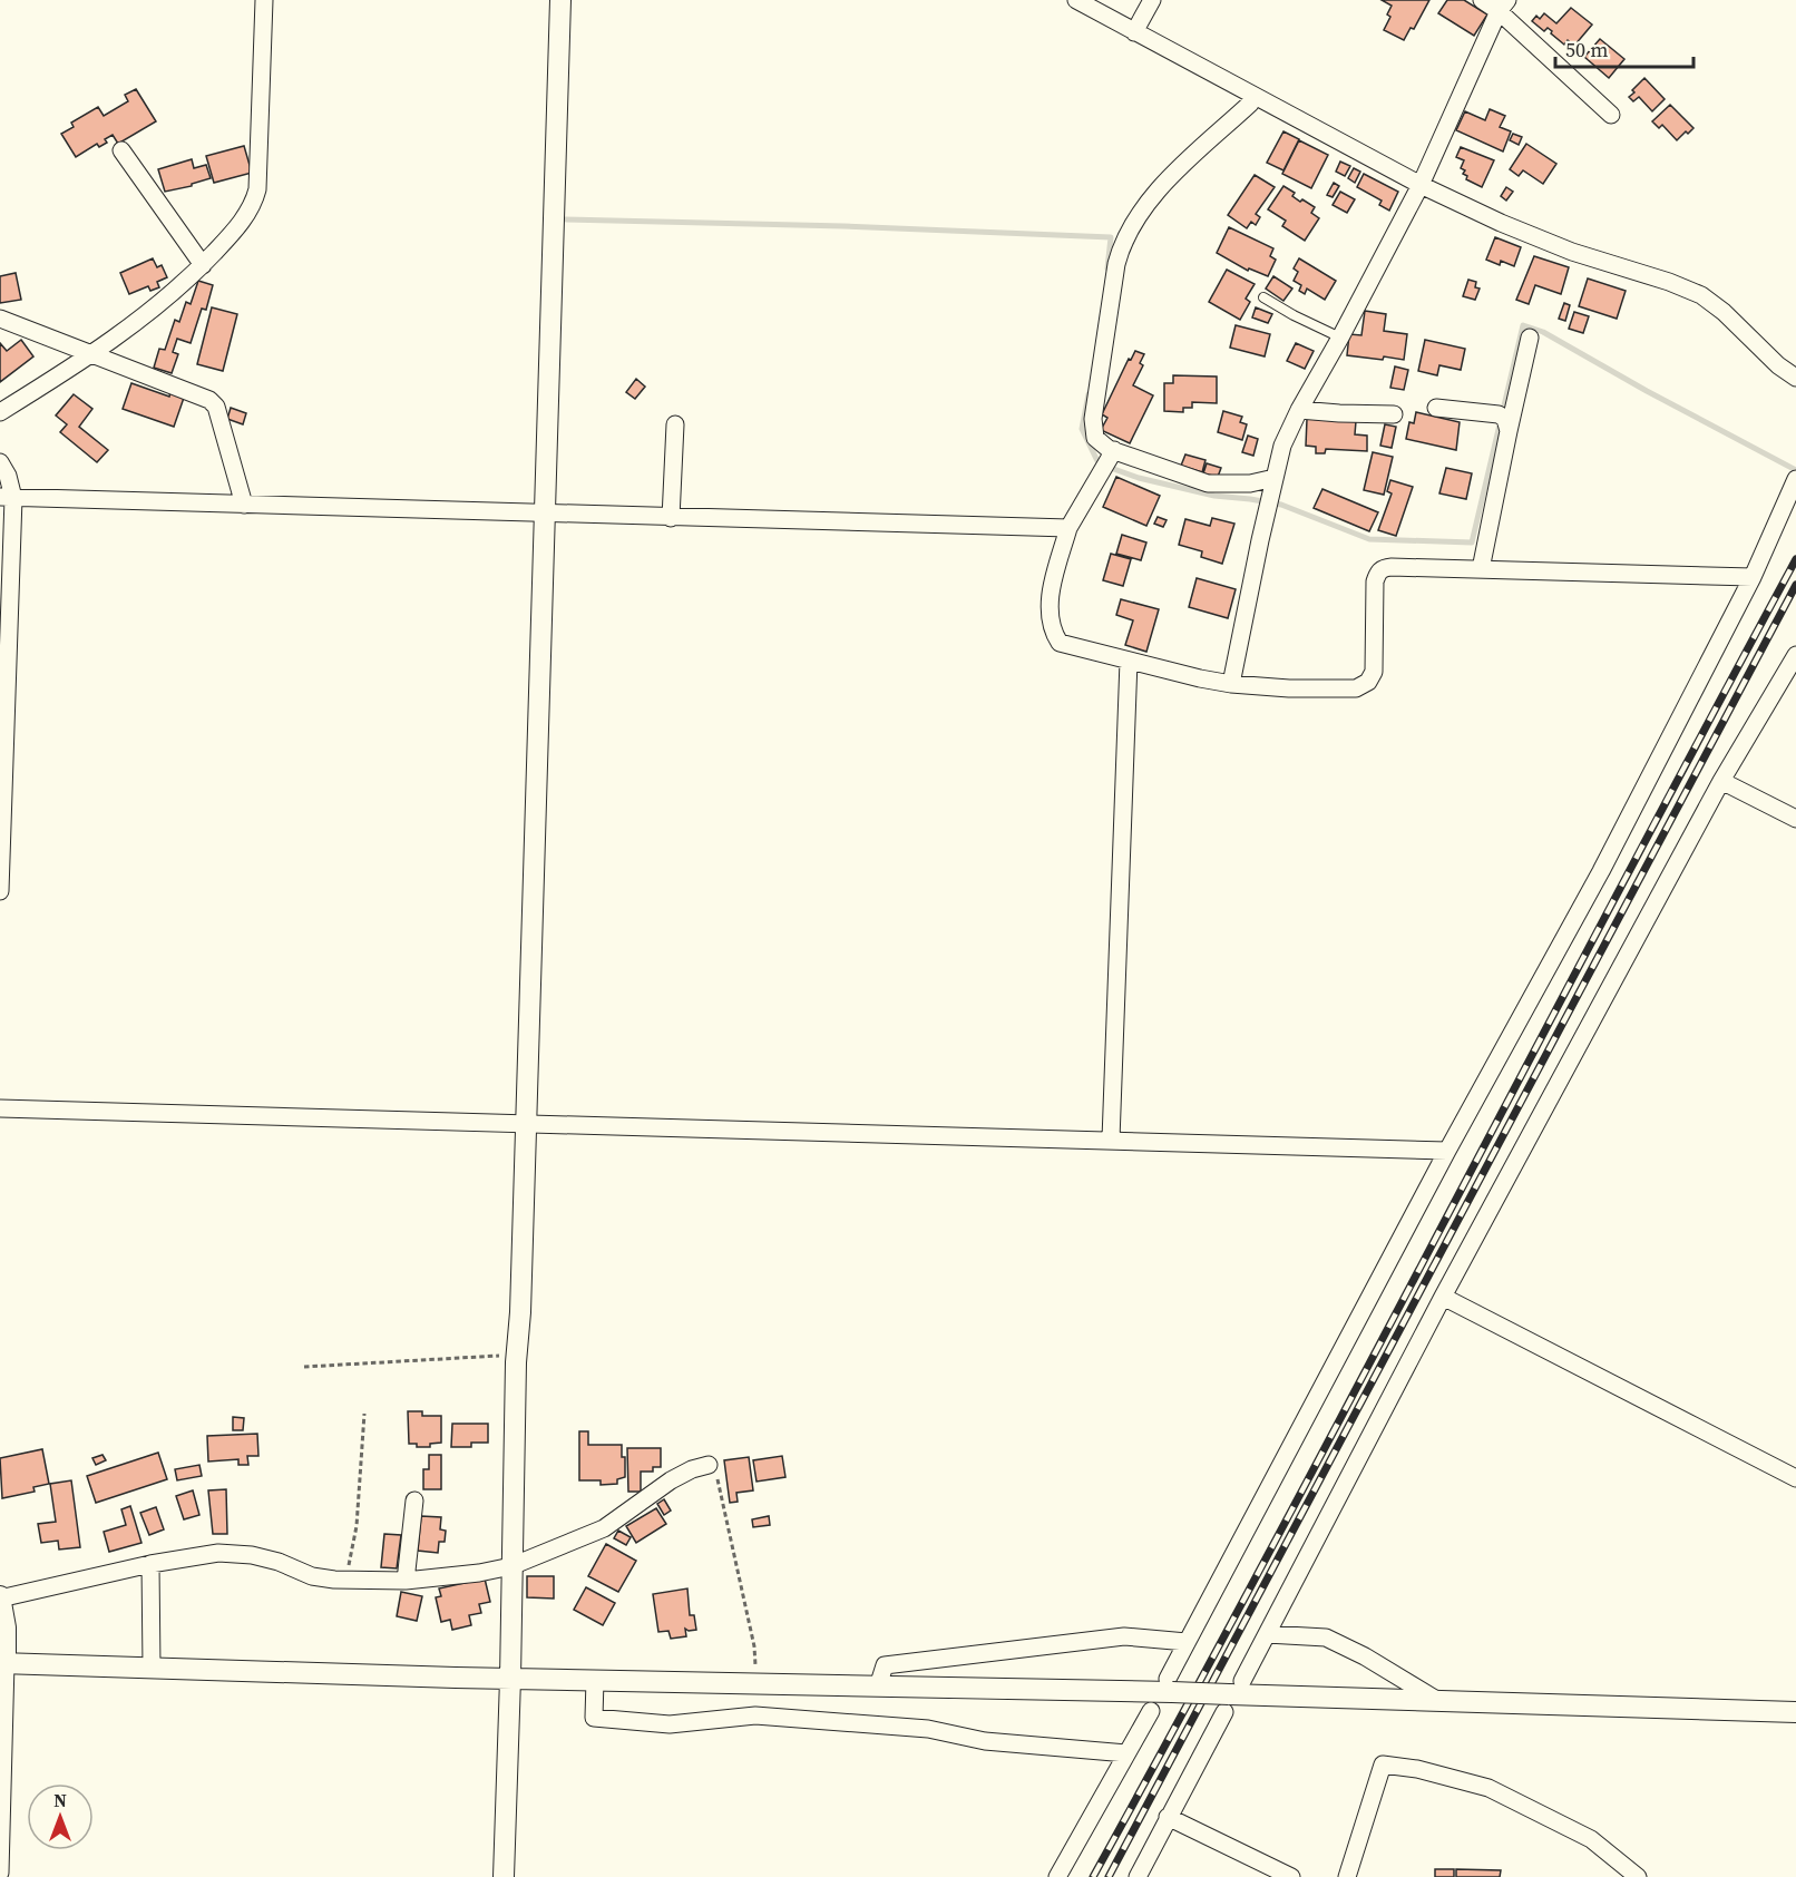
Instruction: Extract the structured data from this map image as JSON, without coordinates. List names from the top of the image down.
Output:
{
  "scale_bar": "50 m",
  "north": "top"
}
